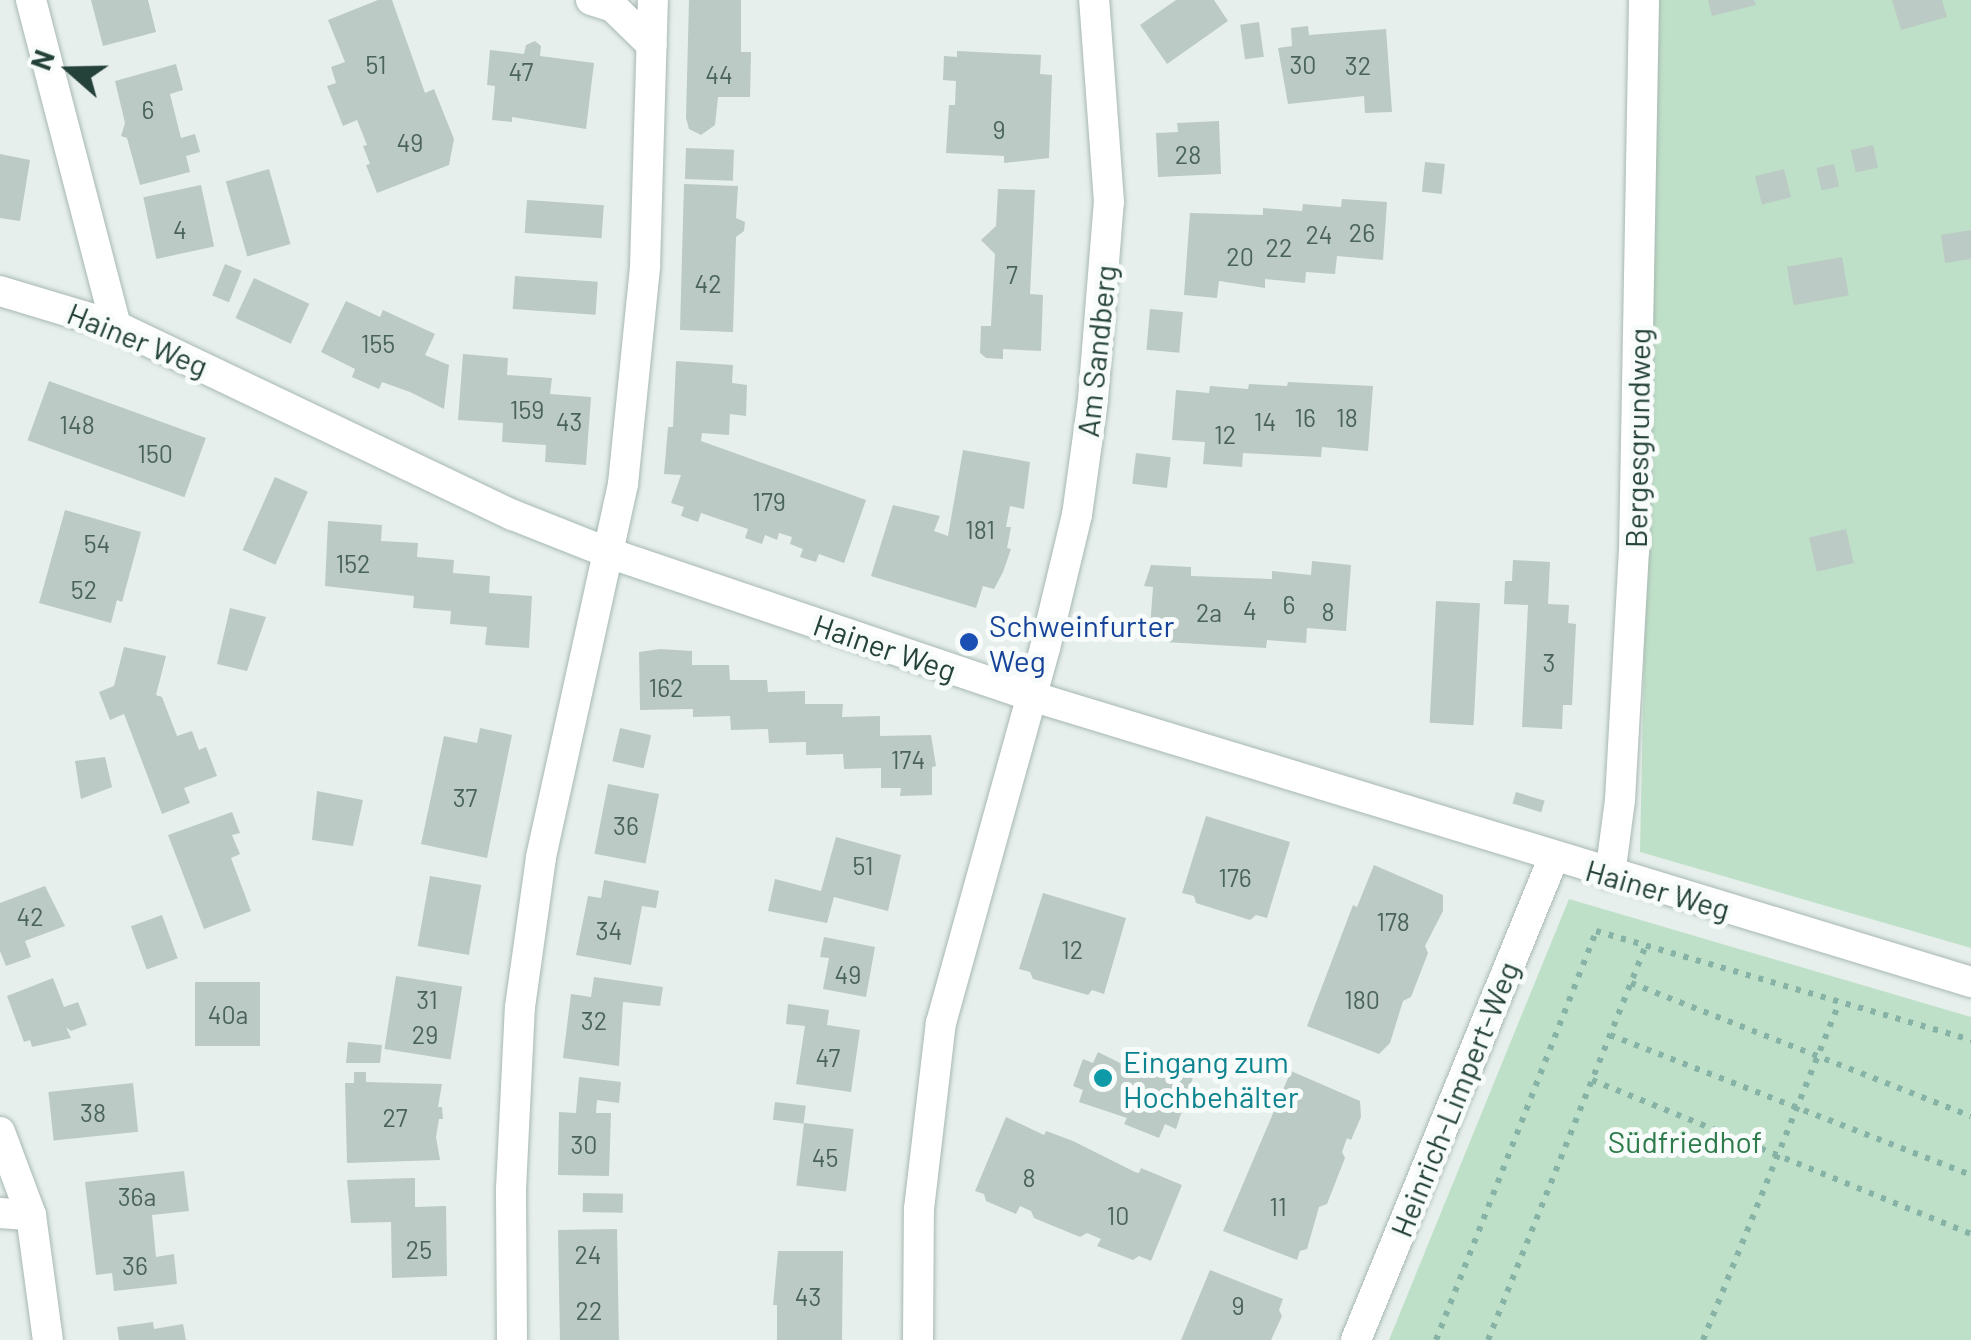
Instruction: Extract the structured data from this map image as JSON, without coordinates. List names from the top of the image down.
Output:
{
  "streets": {
    "street": [
      "Hainer Weg",
      "Am Sandberg",
      "Bergesgrundweg",
      "Heinrich-Limpert-Weg"
    ]
  },
  "crossings": [
    ["Hainer Weg", "Am Sandberg"],
    ["Hainer Weg", "Bergesgrundweg"],
    ["Hainer Weg", "Heinrich-Limpert-Weg"]
  ],
  "parks": ["Südfriedhof"],
  "places": ["Schweinfurter Weg", "Eingang zum Hochbehälter"],
  "house_numbers": [
    "51",
    "30",
    "32",
    "47",
    "44",
    "6",
    "9",
    "49",
    "28",
    "4",
    "26",
    "24",
    "22",
    "20",
    "7",
    "42",
    "155",
    "159",
    "16",
    "18",
    "43",
    "14",
    "148",
    "12",
    "150",
    "179",
    "181",
    "54",
    "152",
    "52",
    "6",
    "4",
    "8",
    "2a",
    "3",
    "162",
    "174",
    "37",
    "36",
    "51",
    "176",
    "42",
    "178",
    "34",
    "12",
    "49",
    "31",
    "180",
    "40a",
    "32",
    "29",
    "47",
    "38",
    "27",
    "30",
    "45",
    "8",
    "36a",
    "11",
    "10",
    "25",
    "24",
    "36",
    "43",
    "9",
    "22"
  ],
  "north": "left"
}
